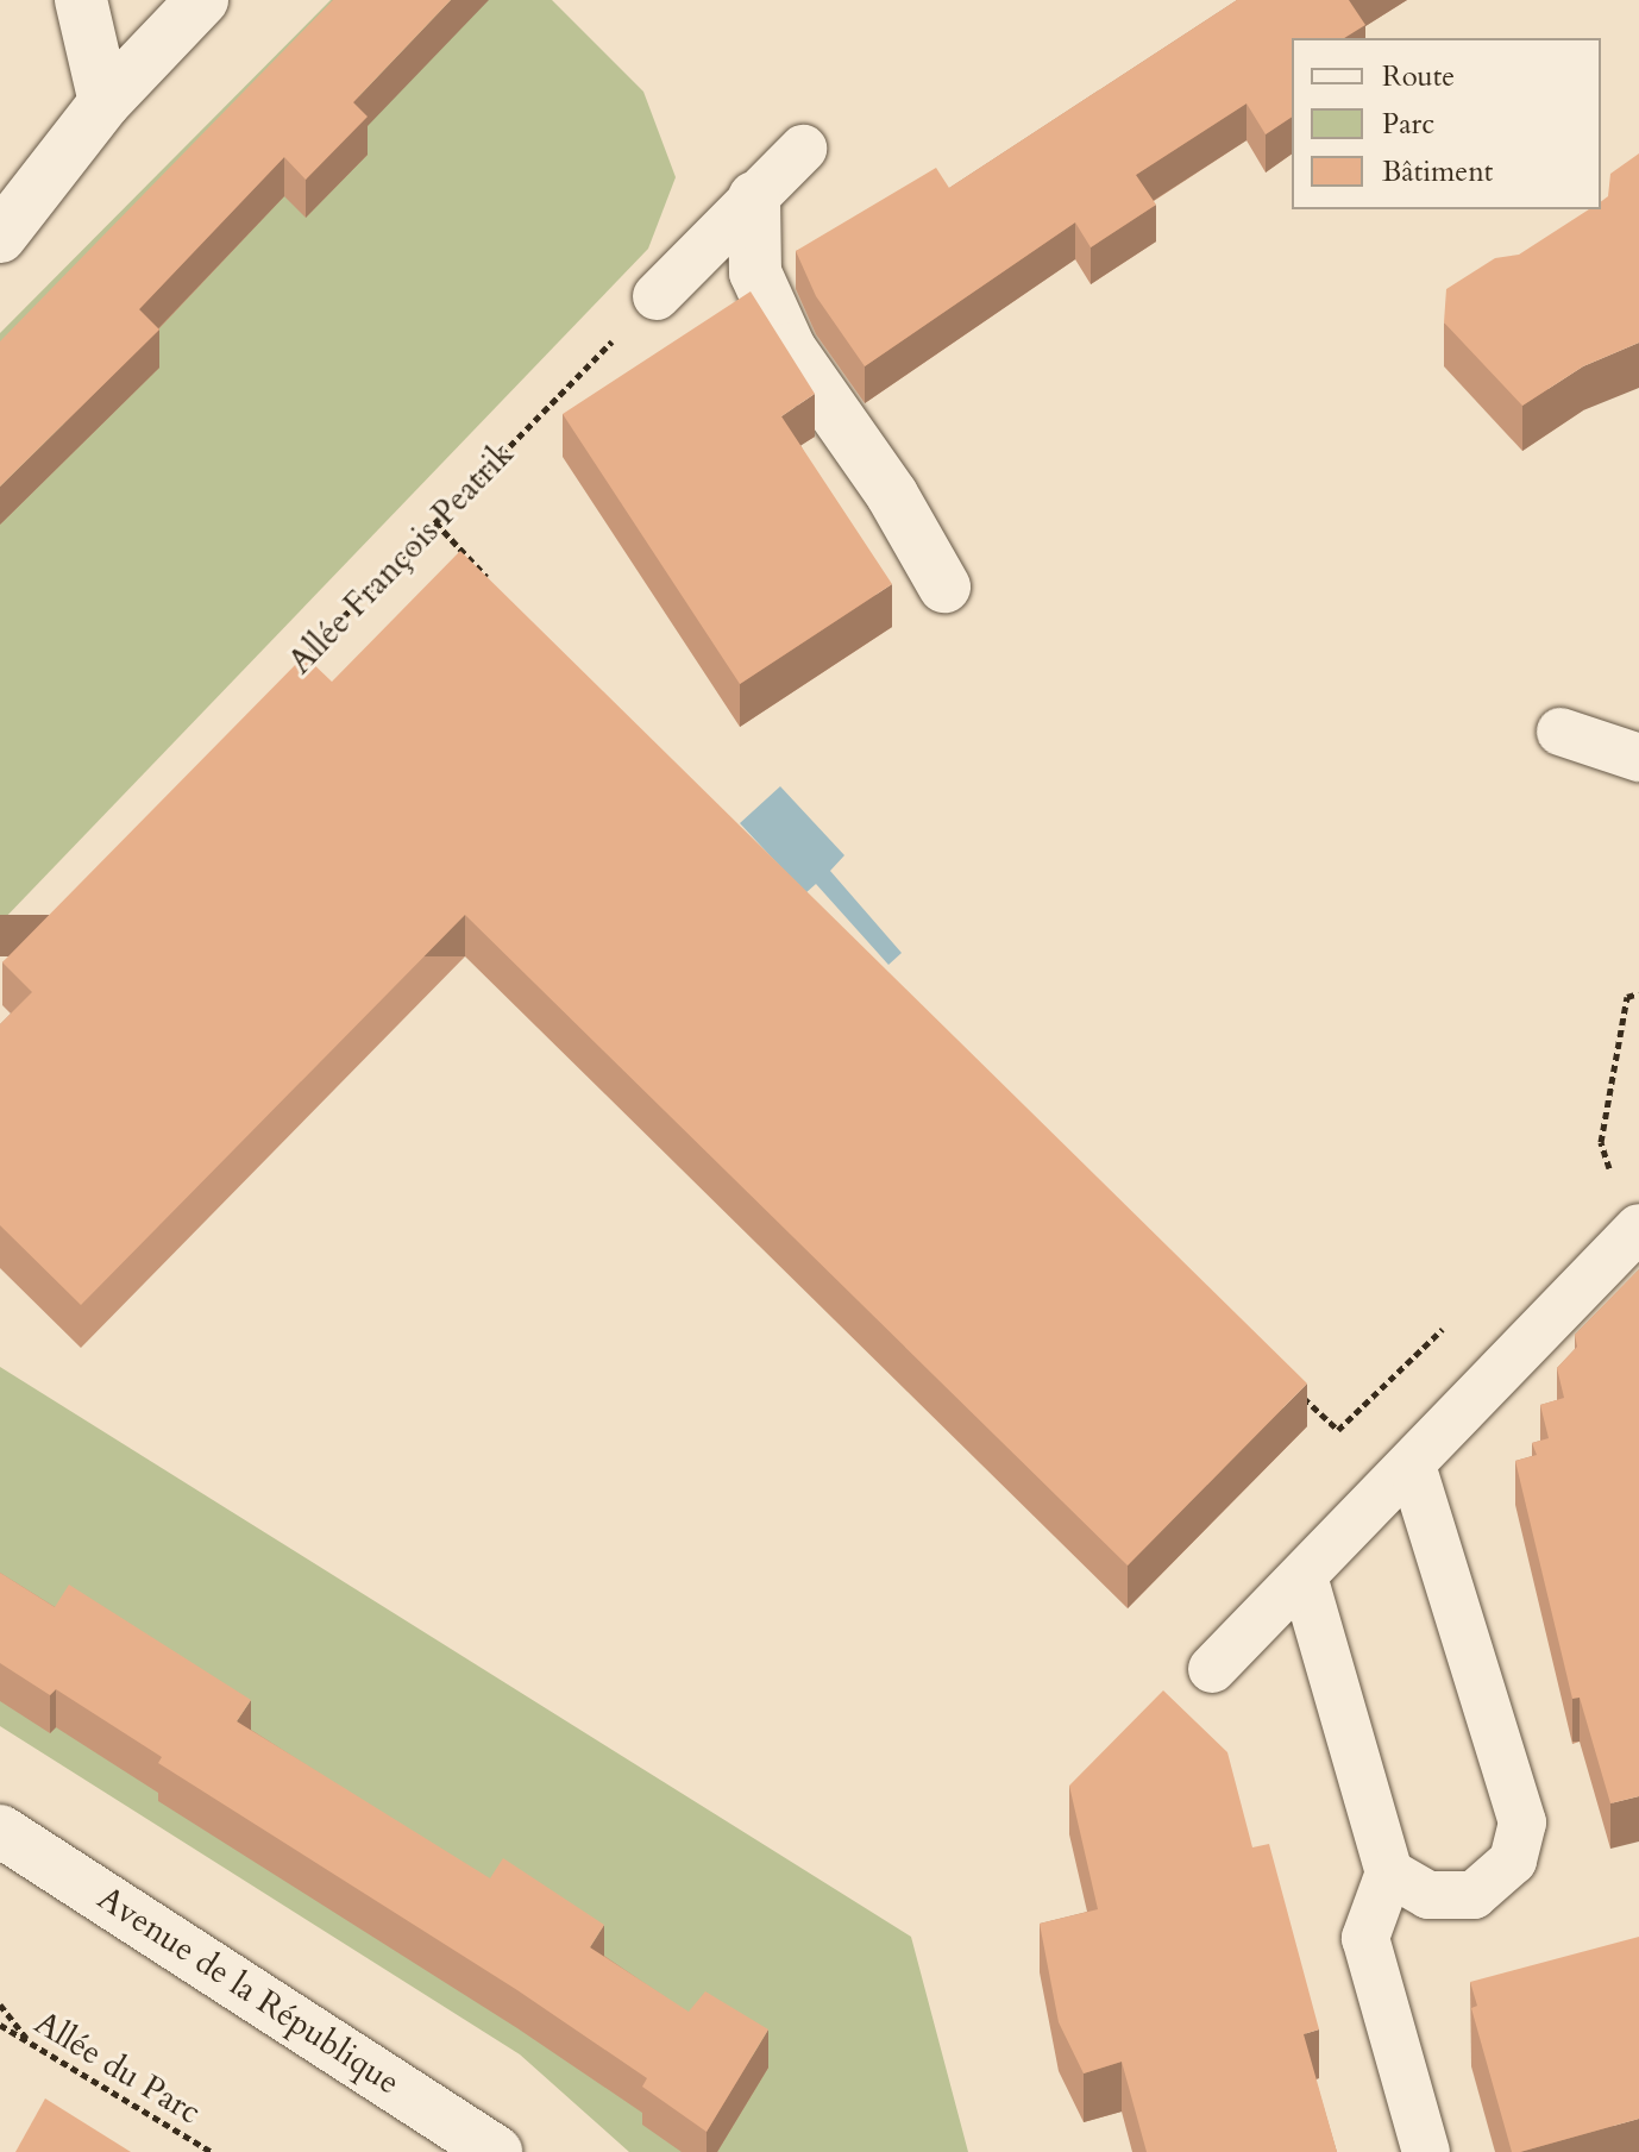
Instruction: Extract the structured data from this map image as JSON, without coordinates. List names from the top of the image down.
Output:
{
  "streets": {
    "street": ["Avenue de la République"],
    "path": ["Allée François Peatrik", "Allée du Parc"]
  },
  "legend": ["Route", "Parc", "Bâtiment"]
}
